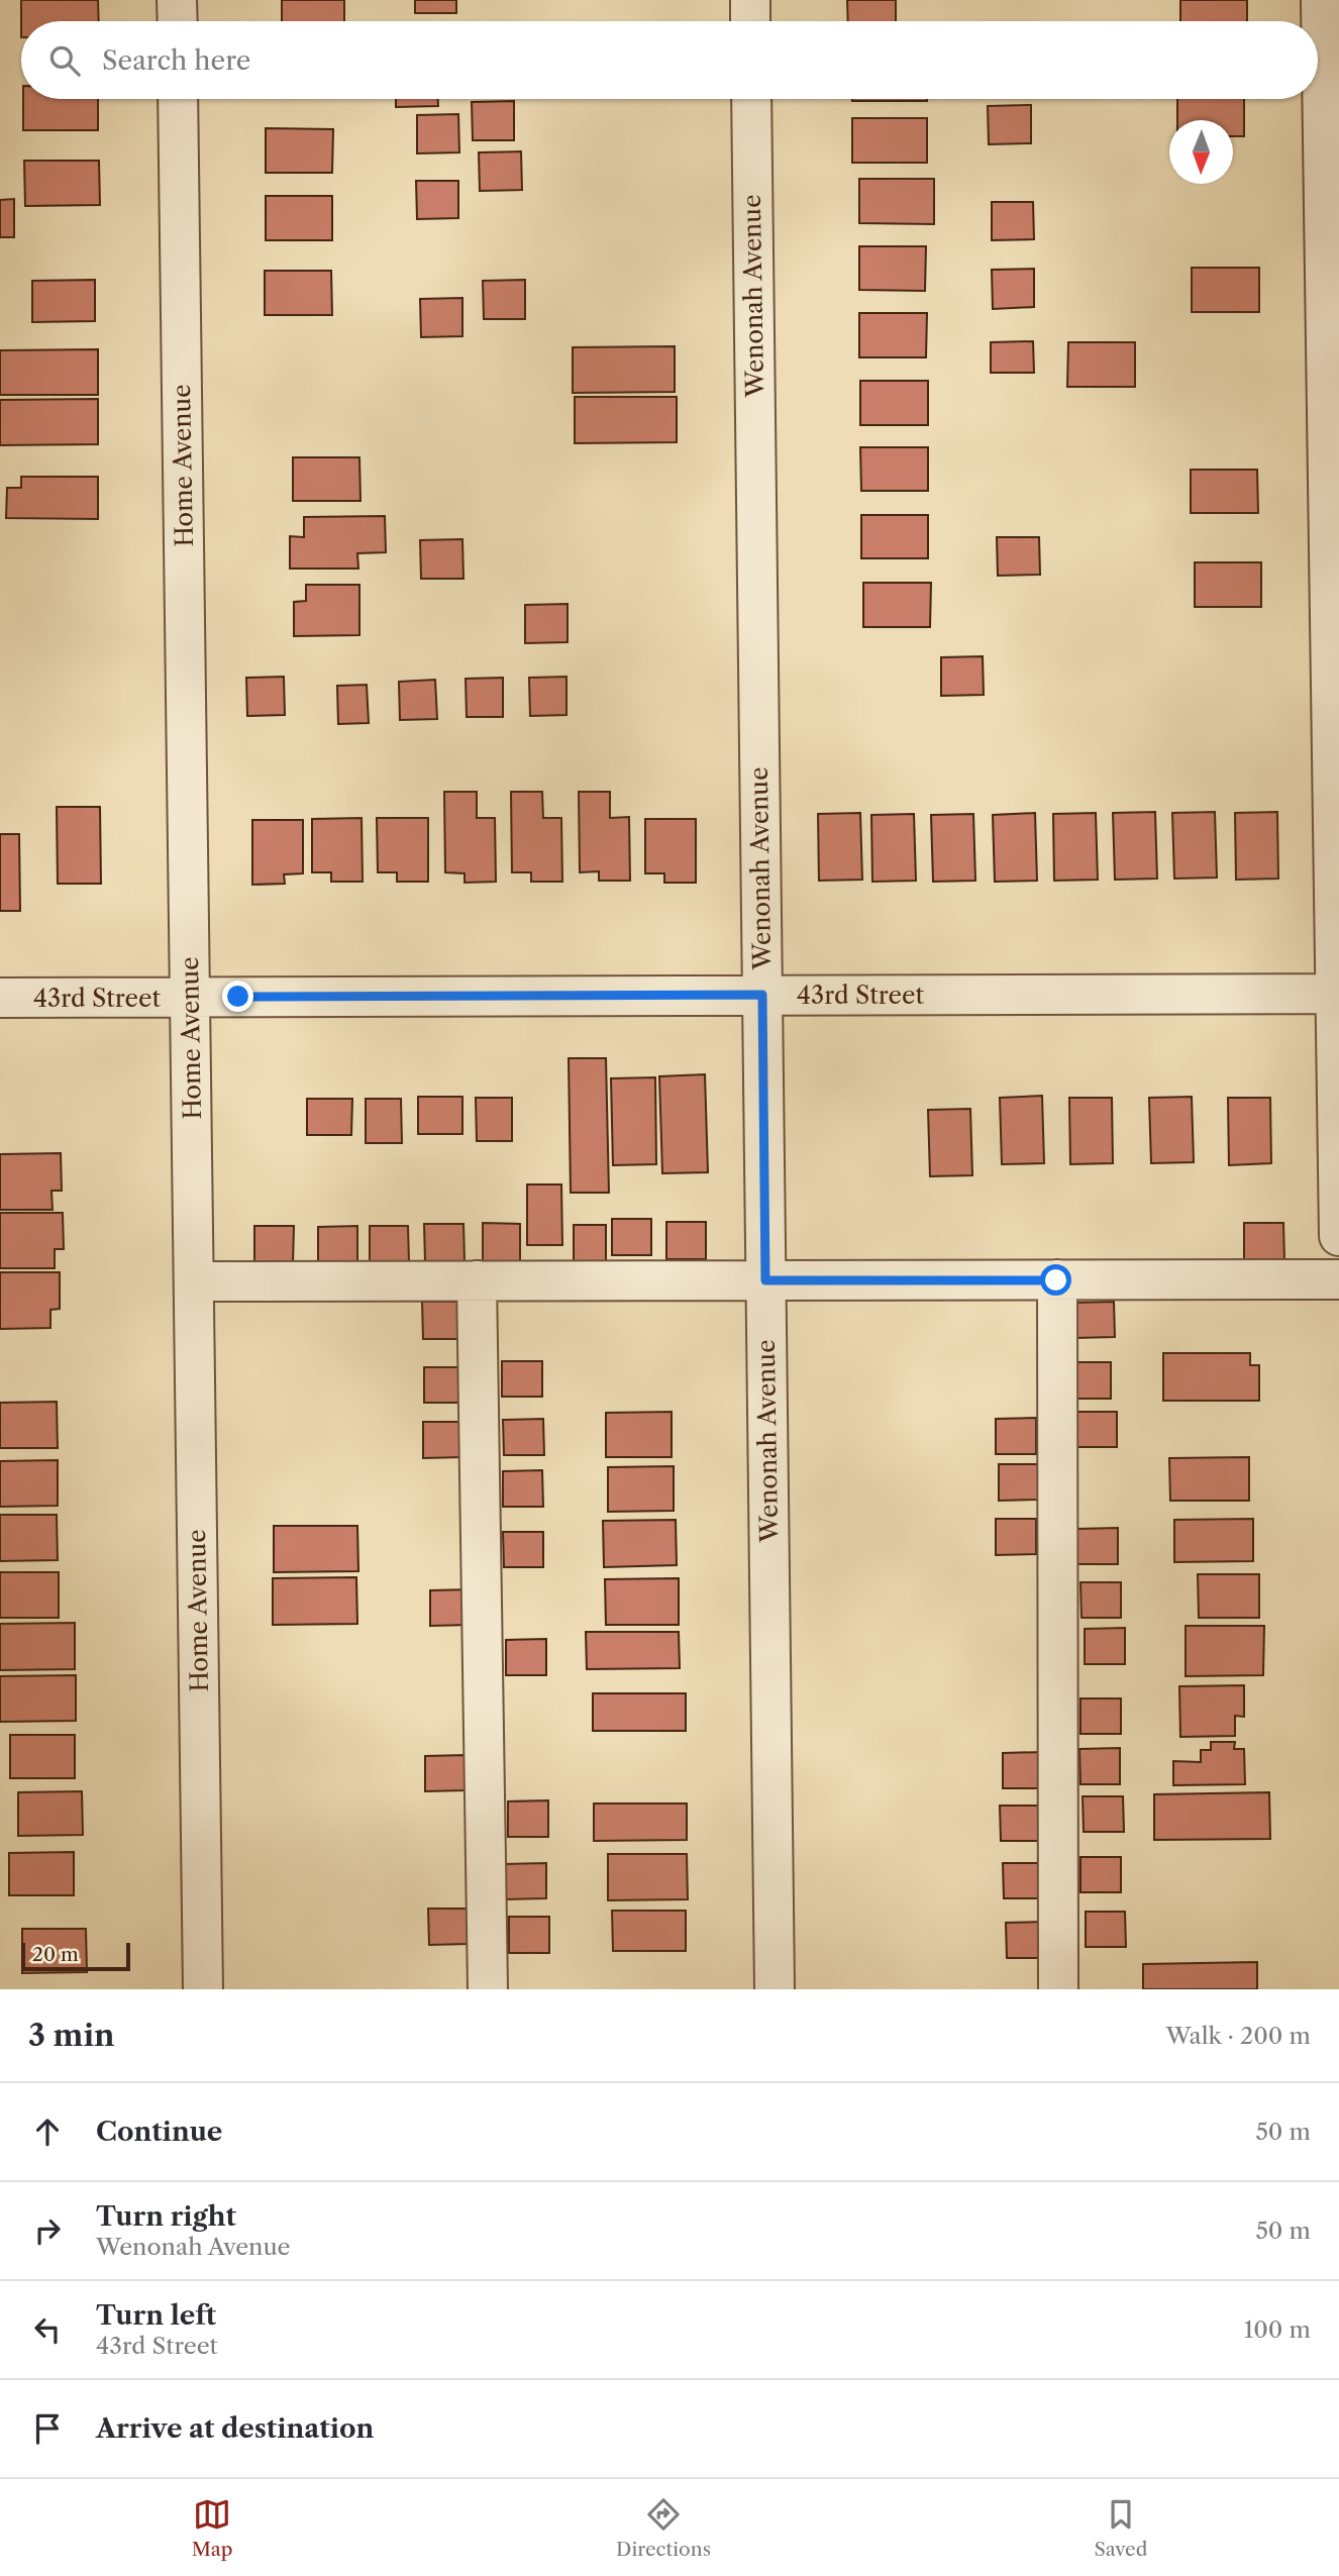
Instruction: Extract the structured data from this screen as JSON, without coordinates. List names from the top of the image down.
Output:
{
  "streets": {
    "street": ["Wenonah Avenue", "Home Avenue", "43rd Street"]
  },
  "crossings": [
    ["Wenonah Avenue", "43rd Street"],
    ["Home Avenue", "43rd Street"]
  ],
  "scale_bar": "20 m",
  "north": "bottom",
  "page": {
    "search": "Search here",
    "scale": "20 m",
    "heading": ["3 min", "Walk · 200 m"],
    "list": [
      ["Continue", "50 m"],
      ["Turn right", "Wenonah Avenue", "50 m"],
      ["Turn left", "43rd Street", "100 m"],
      "Arrive at destination"
    ],
    "nav": ["Map", "Directions", "Saved"]
  }
}
